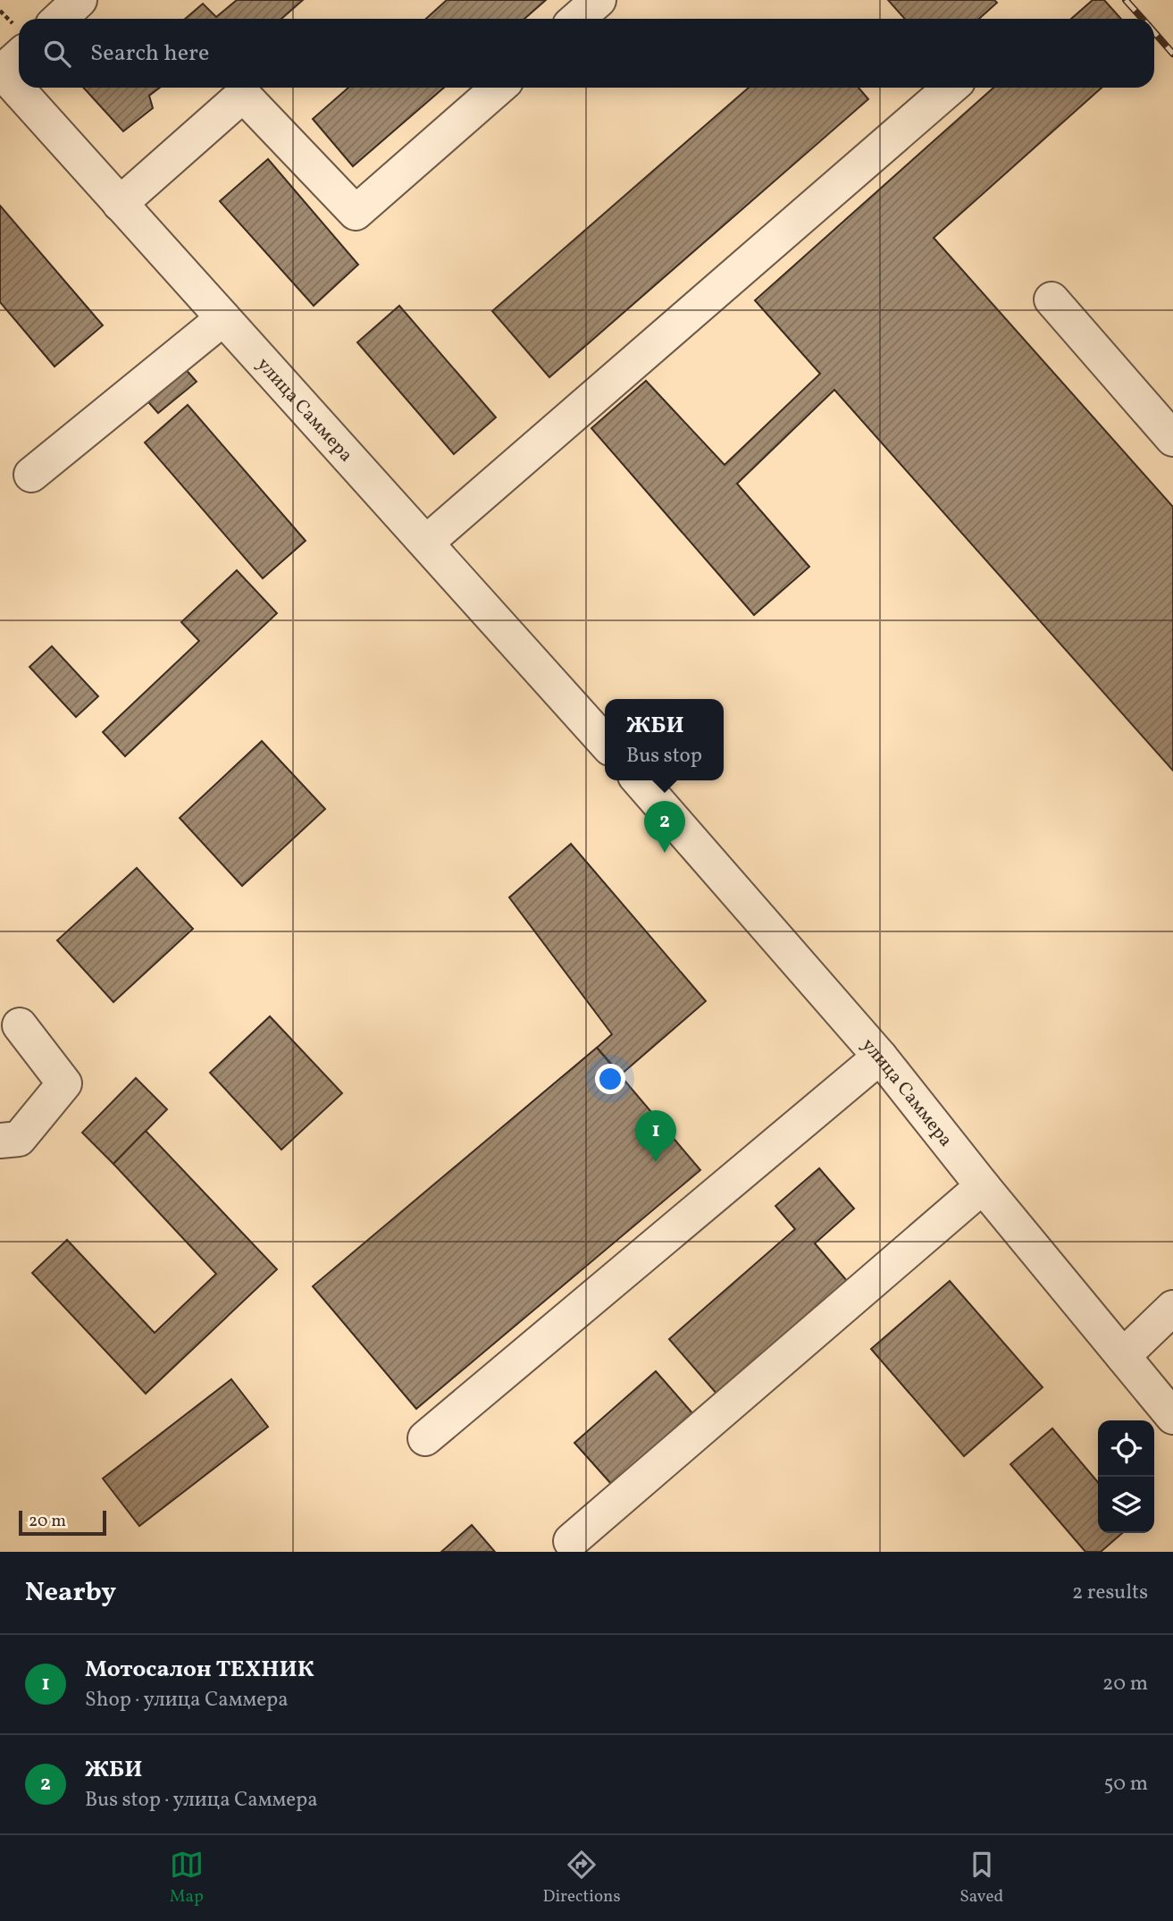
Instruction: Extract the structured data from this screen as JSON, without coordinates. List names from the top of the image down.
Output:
{
  "streets": {
    "street": ["улица Саммера"]
  },
  "scale_bar": "20 m",
  "page": {
    "search": "Search here",
    "popup": ["ЖБИ", "Bus stop"],
    "pins": ["2", "1"],
    "scale": "20 m",
    "heading": ["Nearby", "2 results"],
    "list": [
      {
        "mark": "1",
        "name": "Мотосалон ТЕХНИК",
        "note": "Shop · улица Саммера",
        "value": "20 m"
      },
      {
        "mark": "2",
        "name": "ЖБИ",
        "note": "Bus stop · улица Саммера",
        "value": "50 m"
      }
    ],
    "nav": ["Map", "Directions", "Saved"]
  }
}
